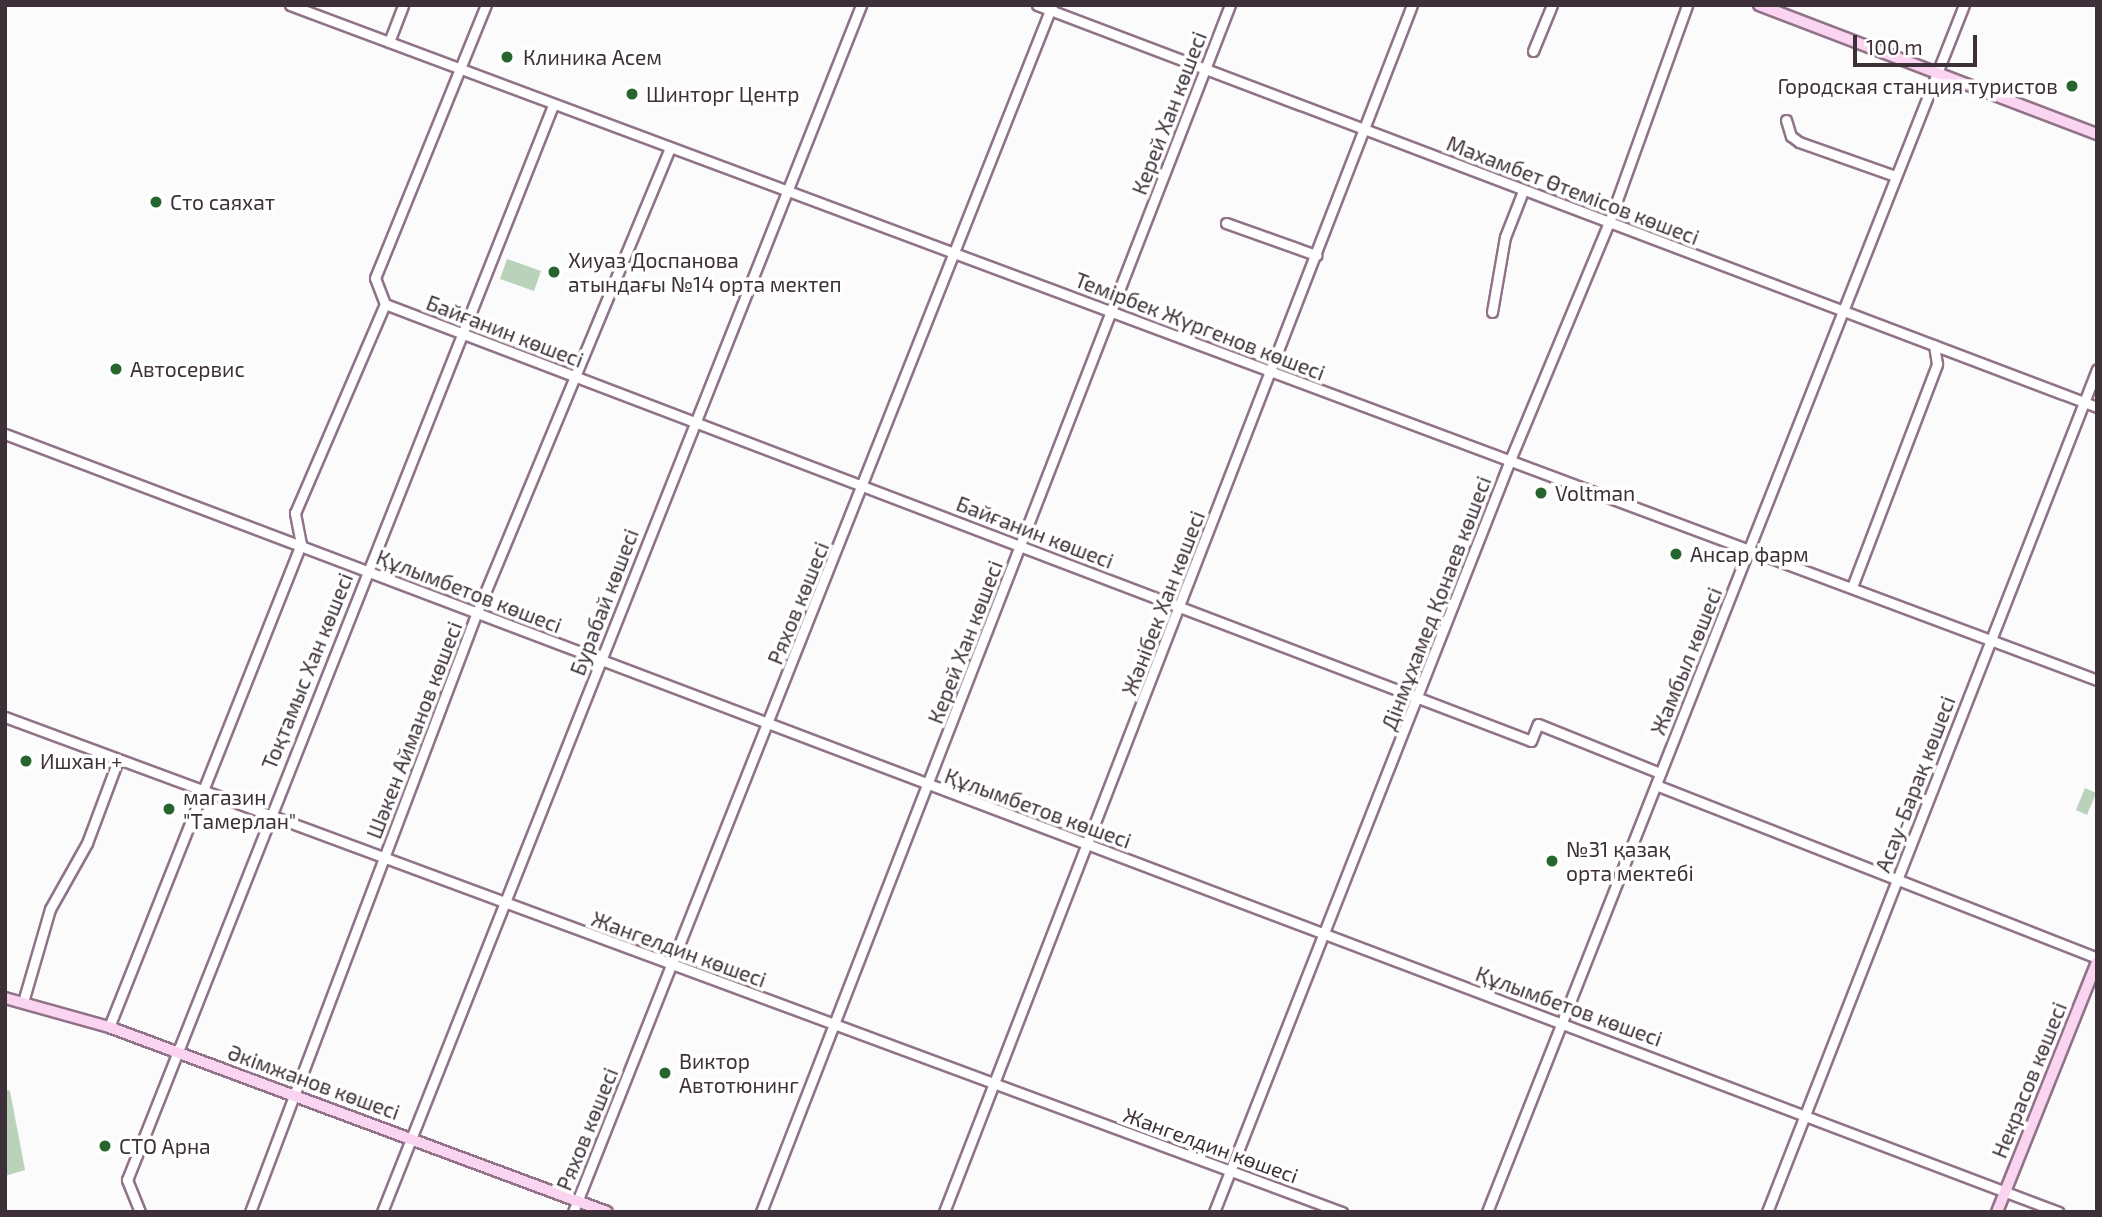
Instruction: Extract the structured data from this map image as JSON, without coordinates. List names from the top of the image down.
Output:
{
  "streets": {
    "main road": ["Некрасов көшесі", "Әкімжанов көшесі"],
    "street": [
      "Керей Хан көшесі",
      "Махамбет Өтемісов көшесі",
      "Темірбек Жүргенов көшесі",
      "Байғанин көшесі",
      "Құлымбетов көшесі",
      "Бурабай көшесі",
      "Ряхов көшесі",
      "Жәнібек Хан көшесі",
      "Дінмұхамед Қонаев көшесі",
      "Жамбыл көшесі",
      "Тоқтамыс Хан көшесі",
      "Шәкен Айманов көшесі",
      "Асау-Барақ көшесі",
      "Жангелдин көшесі"
    ]
  },
  "crossings": [
    ["Керей Хан көшесі", "Махамбет Өтемісов көшесі"],
    ["Керей Хан көшесі", "Темірбек Жүргенов көшесі"],
    ["Керей Хан көшесі", "Байғанин көшесі"],
    ["Керей Хан көшесі", "Құлымбетов көшесі"],
    ["Керей Хан көшесі", "Жангелдин көшесі"],
    ["Махамбет Өтемісов көшесі", "Ряхов көшесі"],
    ["Махамбет Өтемісов көшесі", "Жәнібек Хан көшесі"],
    ["Махамбет Өтемісов көшесі", "Дінмұхамед Қонаев көшесі"],
    ["Махамбет Өтемісов көшесі", "Жамбыл көшесі"],
    ["Махамбет Өтемісов көшесі", "Асау-Барақ көшесі"],
    ["Темірбек Жүргенов көшесі", "Бурабай көшесі"],
    ["Темірбек Жүргенов көшесі", "Ряхов көшесі"],
    ["Темірбек Жүргенов көшесі", "Жәнібек Хан көшесі"],
    ["Темірбек Жүргенов көшесі", "Дінмұхамед Қонаев көшесі"],
    ["Темірбек Жүргенов көшесі", "Жамбыл көшесі"],
    ["Темірбек Жүргенов көшесі", "Тоқтамыс Хан көшесі"],
    ["Темірбек Жүргенов көшесі", "Шәкен Айманов көшесі"],
    ["Темірбек Жүргенов көшесі", "Асау-Барақ көшесі"],
    ["Байғанин көшесі", "Бурабай көшесі"],
    ["Байғанин көшесі", "Ряхов көшесі"],
    ["Байғанин көшесі", "Жәнібек Хан көшесі"],
    ["Байғанин көшесі", "Дінмұхамед Қонаев көшесі"],
    ["Байғанин көшесі", "Жамбыл көшесі"],
    ["Байғанин көшесі", "Тоқтамыс Хан көшесі"],
    ["Байғанин көшесі", "Шәкен Айманов көшесі"],
    ["Құлымбетов көшесі", "Бурабай көшесі"],
    ["Құлымбетов көшесі", "Ряхов көшесі"],
    ["Құлымбетов көшесі", "Жәнібек Хан көшесі"],
    ["Құлымбетов көшесі", "Дінмұхамед Қонаев көшесі"],
    ["Құлымбетов көшесі", "Жамбыл көшесі"],
    ["Құлымбетов көшесі", "Тоқтамыс Хан көшесі"],
    ["Құлымбетов көшесі", "Шәкен Айманов көшесі"],
    ["Құлымбетов көшесі", "Асау-Барақ көшесі"],
    ["Құлымбетов көшесі", "Некрасов көшесі"],
    ["Бурабай көшесі", "Жангелдин көшесі"],
    ["Бурабай көшесі", "Әкімжанов көшесі"],
    ["Ряхов көшесі", "Жангелдин көшесі"],
    ["Ряхов көшесі", "Әкімжанов көшесі"],
    ["Жәнібек Хан көшесі", "Жангелдин көшесі"],
    ["Дінмұхамед Қонаев көшесі", "Жангелдин көшесі"],
    ["Тоқтамыс Хан көшесі", "Жангелдин көшесі"],
    ["Тоқтамыс Хан көшесі", "Әкімжанов көшесі"],
    ["Шәкен Айманов көшесі", "Жангелдин көшесі"],
    ["Шәкен Айманов көшесі", "Әкімжанов көшесі"]
  ],
  "places": [
    "Клиника Асем",
    "Городская станция туристов",
    "Шинторг Центр",
    "Сто саяхат",
    "Хиуаз Доспанова атындағы №14 орта мектеп",
    "Автосервис",
    "Voltman",
    "Ансар фарм",
    "Ишхан +",
    "магазин \"Тамерлан\"",
    "№31 қазақ орта мектебі",
    "Виктор Автотюнинг",
    "СТО Арна"
  ],
  "scale_bar": "100 m"
}
